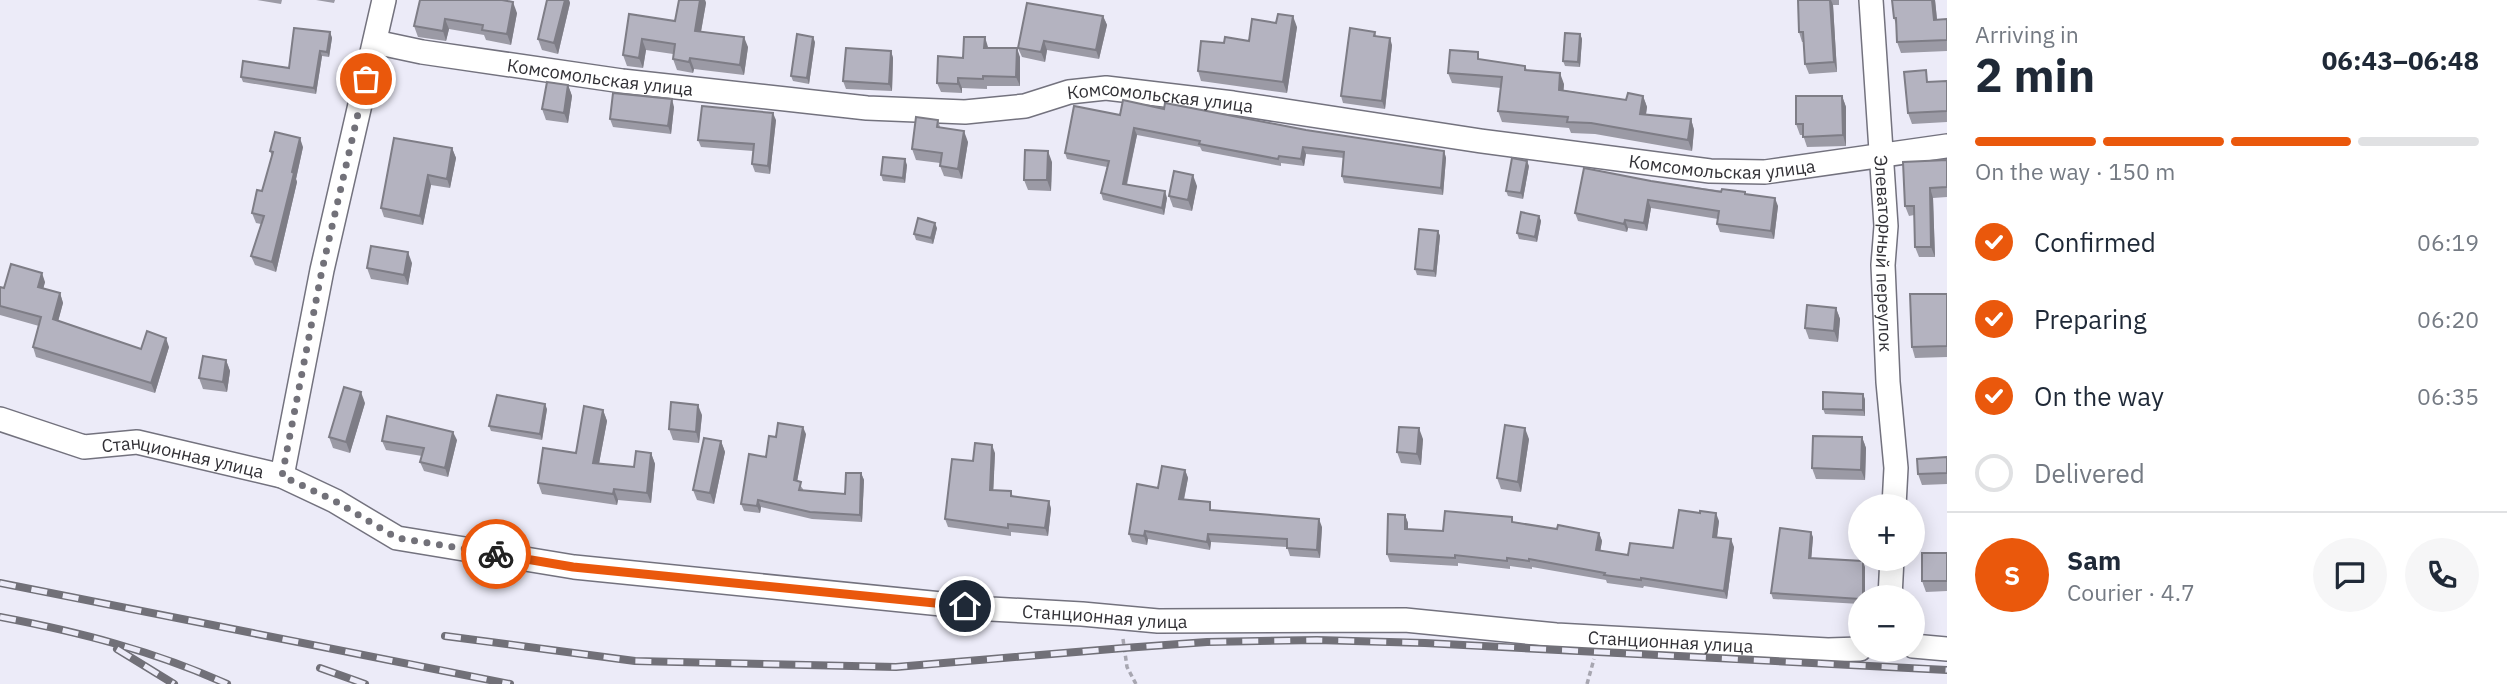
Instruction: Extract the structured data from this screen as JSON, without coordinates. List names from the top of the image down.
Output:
{
  "streets": {
    "street": ["Комсомольская улица", "Элеваторный переулок", "Станционная улица"]
  },
  "crossings": [
    ["Комсомольская улица", "Элеваторный переулок"]
  ],
  "page": {
    "heading": ["2 min", "Arriving in", "06:43–06:48"],
    "panel": ["Sam", "Courier · 4.7"],
    "bar": "On the way · 150 m",
    "list": [
      ["Confirmed", "06:19"],
      ["Preparing", "06:20"],
      ["On the way", "06:35"],
      "Delivered"
    ],
    "map_buttons": ["+", "−"],
    "round": "S"
  }
}
